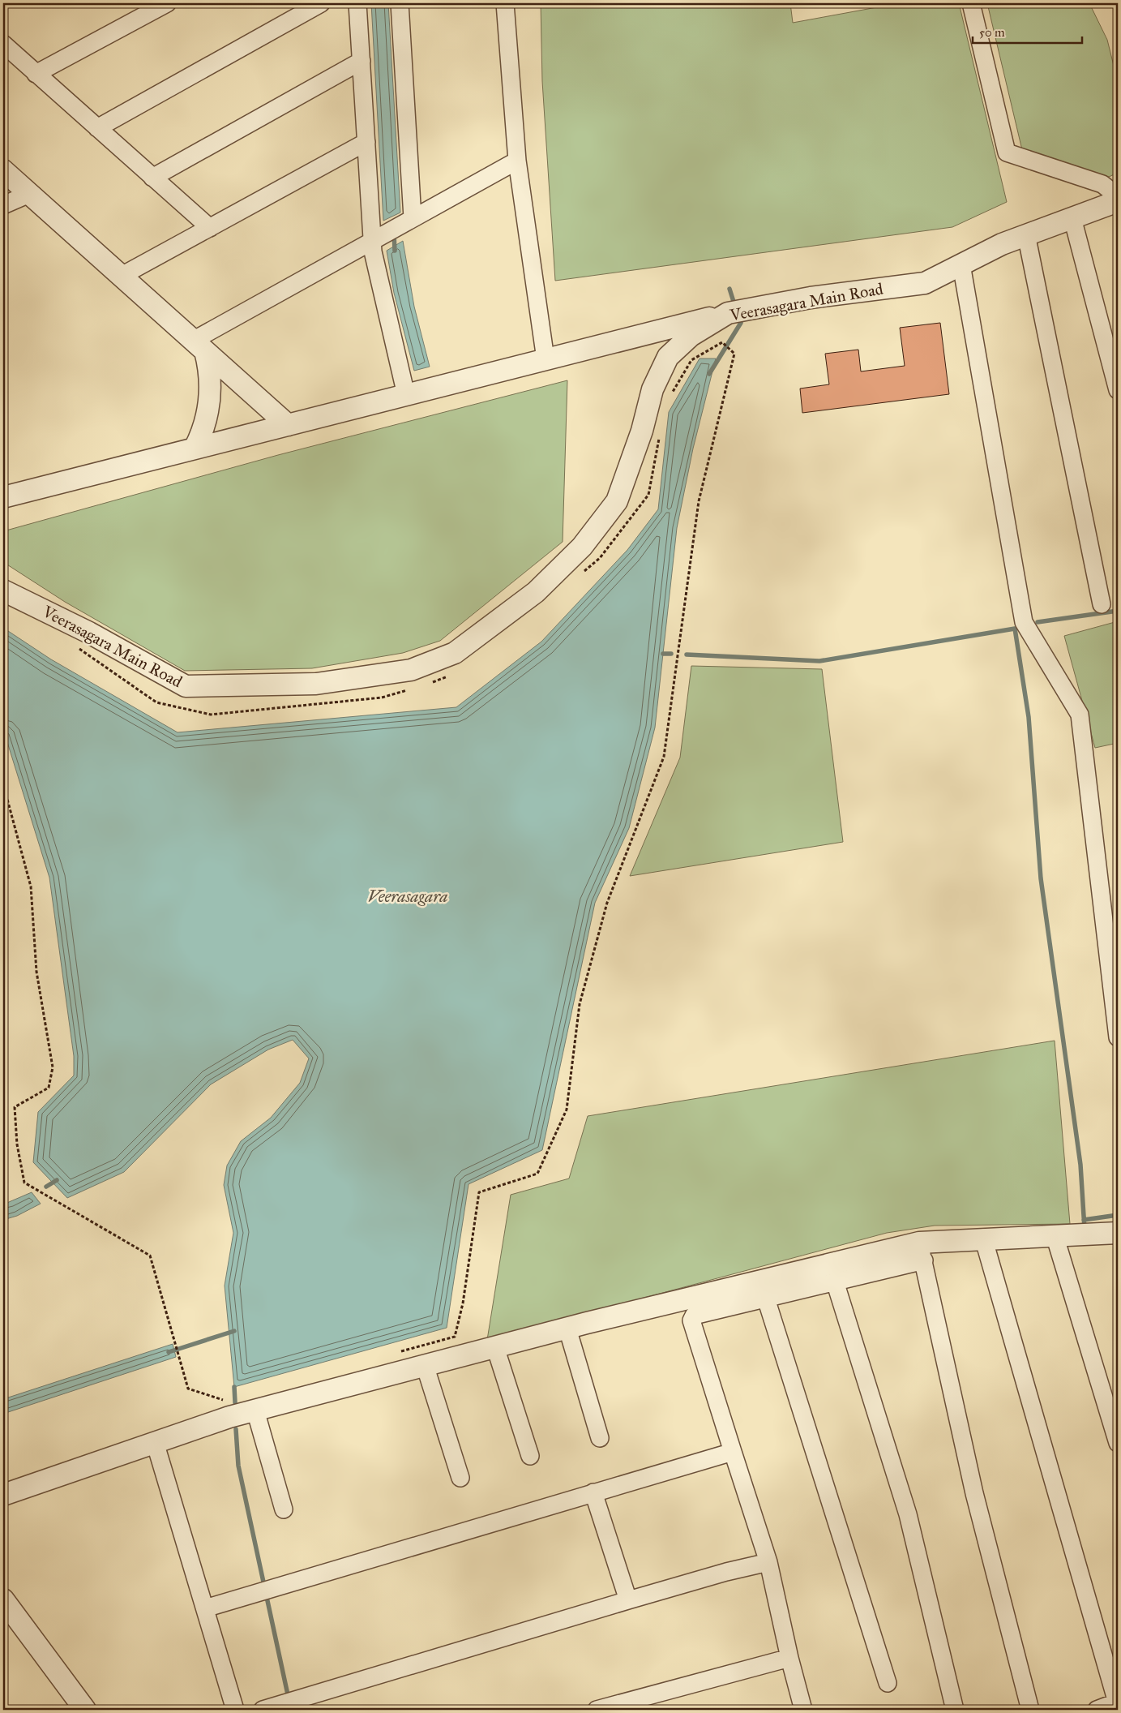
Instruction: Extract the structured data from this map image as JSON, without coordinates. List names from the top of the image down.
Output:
{
  "streets": {
    "street": ["Veerasagara Main Road"]
  },
  "water": ["Veerasagara"],
  "scale_bar": "50 m"
}
